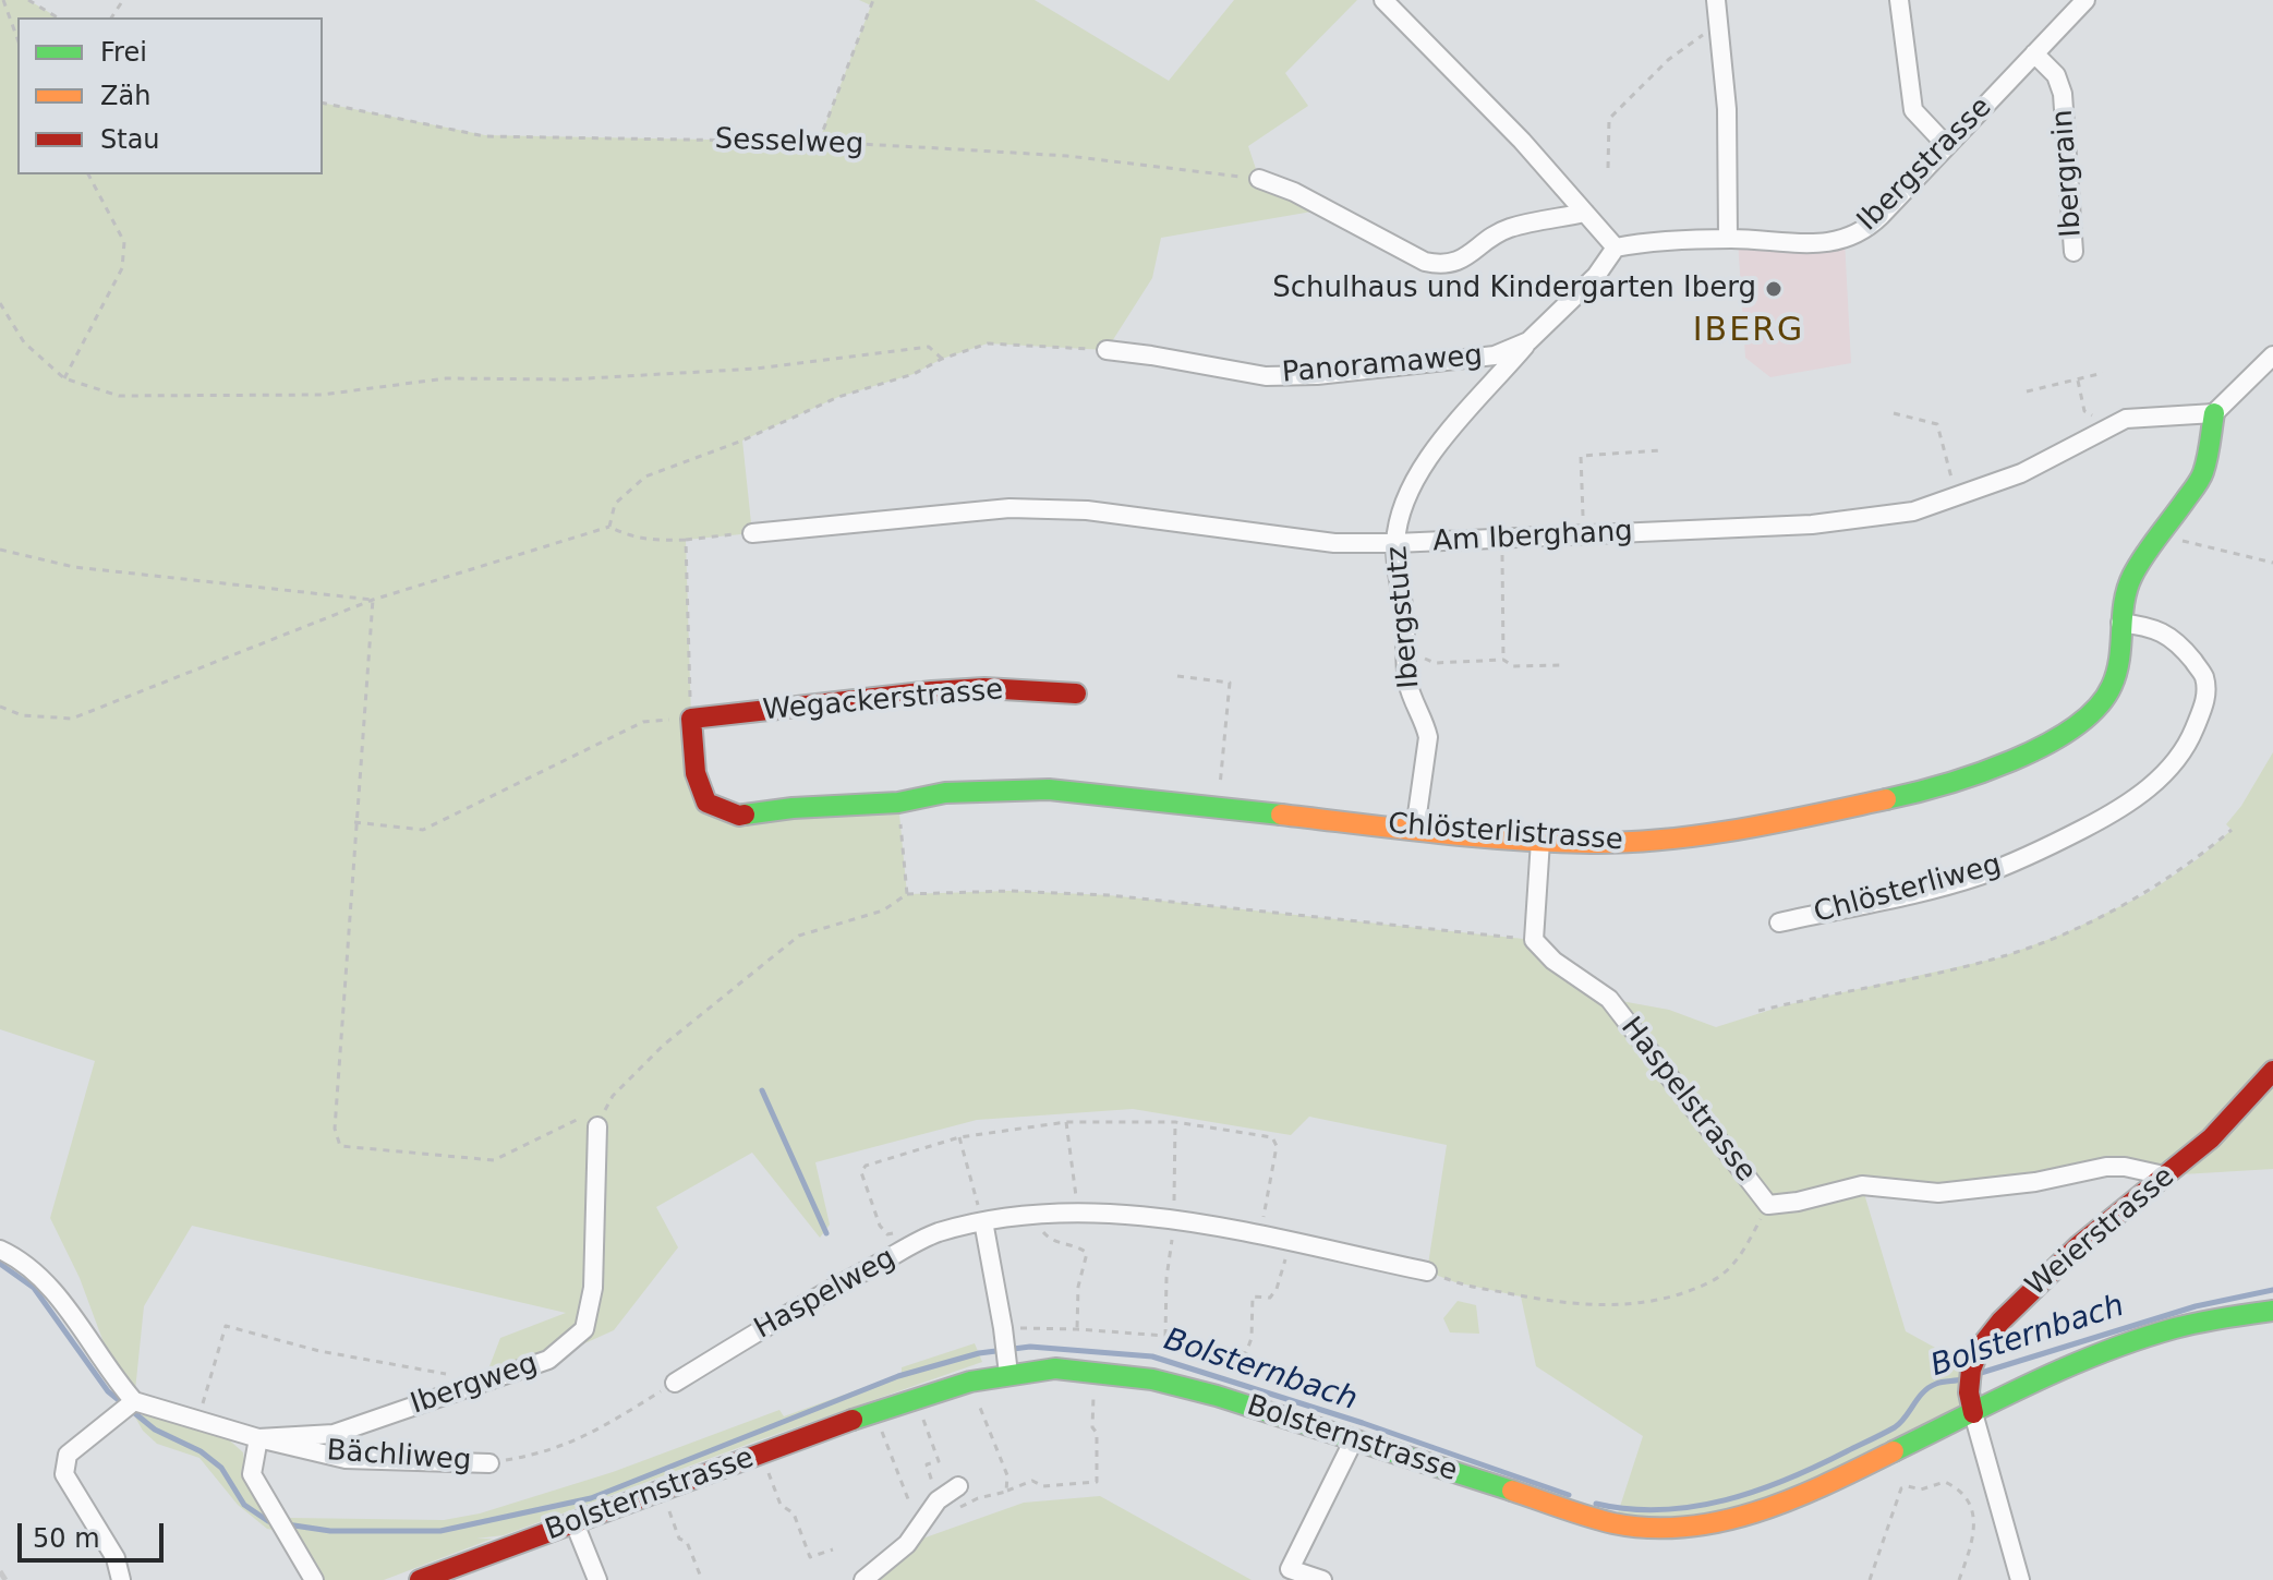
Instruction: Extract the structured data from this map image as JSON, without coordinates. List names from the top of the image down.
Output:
{
  "streets": {
    "street": [
      "Ibergstrasse",
      "Ibergrain",
      "Panoramaweg",
      "Am Iberghang",
      "Ibergstutz",
      "Wegackerstrasse",
      "Chlösterlistrasse",
      "Chlösterliweg",
      "Haspelstrasse",
      "Weierstrasse",
      "Haspelweg",
      "Ibergweg",
      "Bolsternstrasse",
      "Bächliweg"
    ],
    "path": ["Sesselweg"]
  },
  "crossings": [
    ["Ibergstrasse", "Ibergrain"],
    ["Ibergstrasse", "Panoramaweg"],
    ["Panoramaweg", "Ibergstutz"],
    ["Am Iberghang", "Ibergstutz"],
    ["Am Iberghang", "Chlösterlistrasse"],
    ["Ibergstutz", "Chlösterlistrasse"],
    ["Wegackerstrasse", "Chlösterlistrasse"],
    ["Chlösterlistrasse", "Chlösterliweg"],
    ["Haspelstrasse", "Weierstrasse"],
    ["Weierstrasse", "Bolsternstrasse"],
    ["Ibergweg", "Bächliweg"]
  ],
  "districts": ["IBERG"],
  "water": ["Bolsternbach"],
  "places": ["Schulhaus und Kindergarten Iberg"],
  "legend": ["Frei", "Zäh", "Stau"],
  "scale_bar": "50 m"
}
